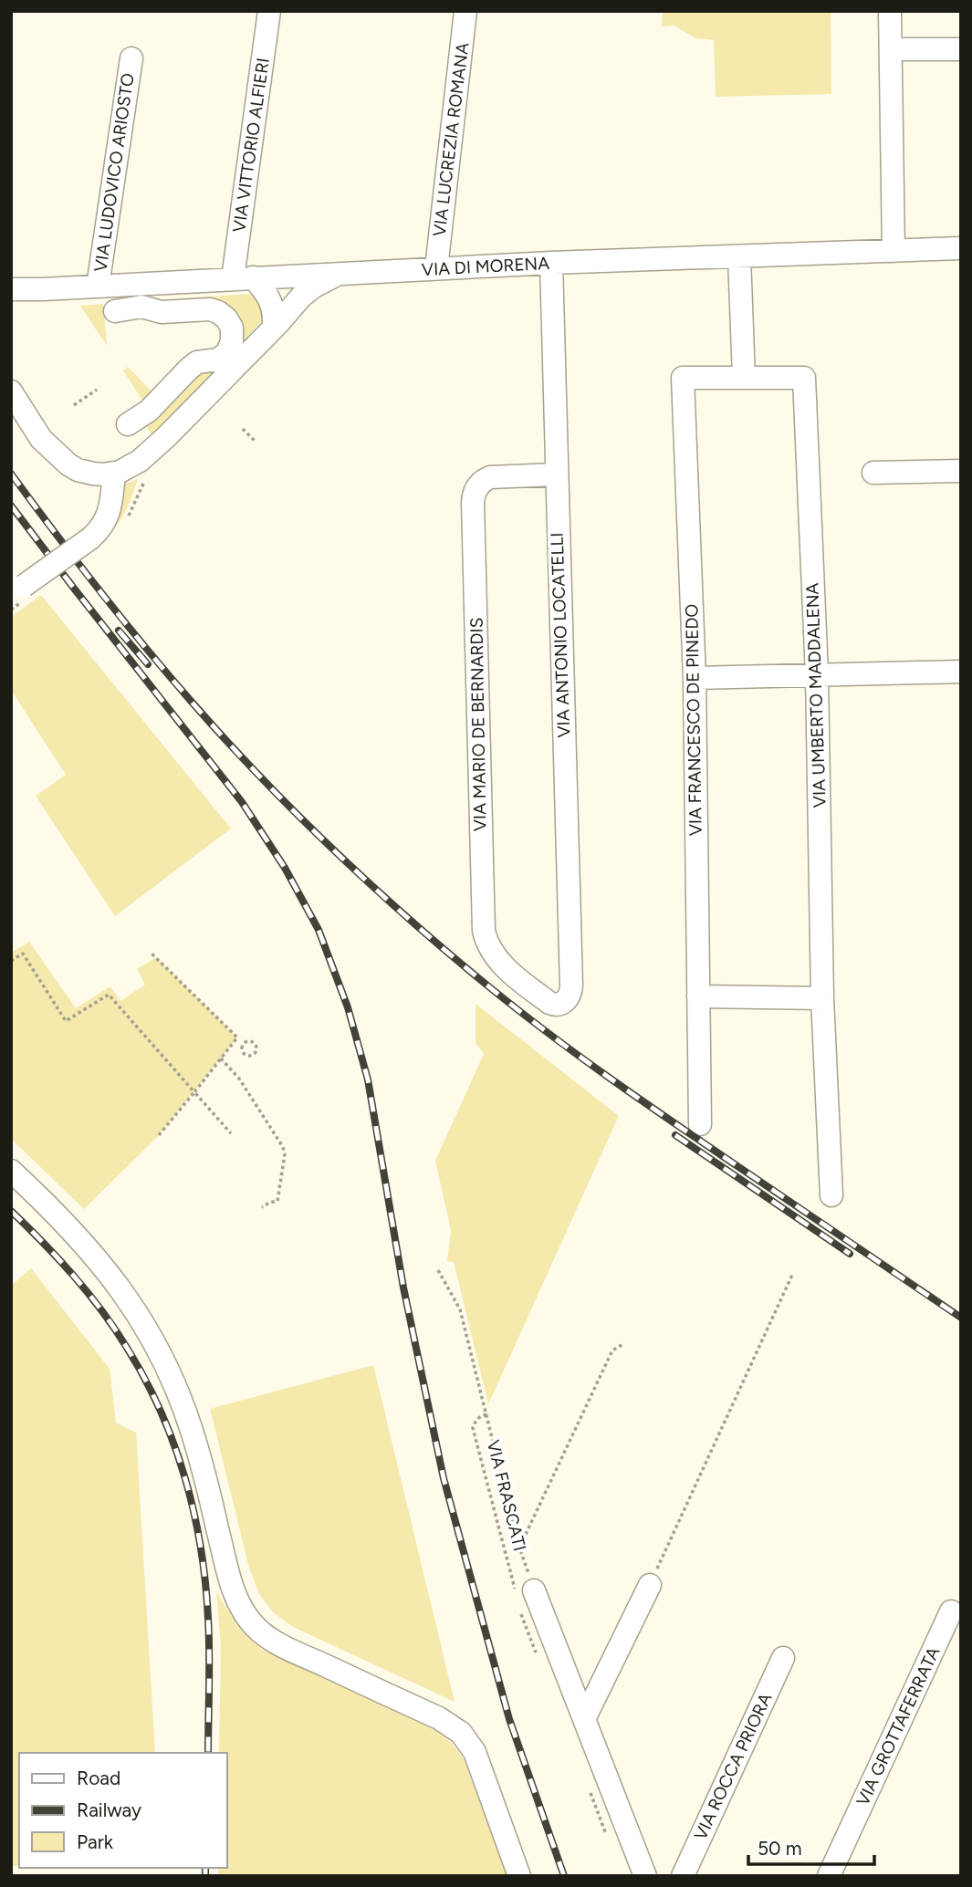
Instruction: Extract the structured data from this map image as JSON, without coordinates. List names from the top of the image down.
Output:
{
  "streets": {
    "street": [
      "VIA LUCREZIA ROMANA",
      "VIA VITTORIO ALFIERI",
      "VIA LUDOVICO ARIOSTO",
      "VIA DI MORENA",
      "VIA ANTONIO LOCATELLI",
      "VIA UMBERTO MADDALENA",
      "VIA FRANCESCO DE PINEDO",
      "VIA MARIO DE BERNARDIS",
      "VIA GROTTAFERRATA",
      "VIA ROCCA PRIORA"
    ],
    "path": ["VIA FRASCATI"]
  },
  "crossings": [
    ["VIA LUCREZIA ROMANA", "VIA DI MORENA"],
    ["VIA VITTORIO ALFIERI", "VIA DI MORENA"],
    ["VIA LUDOVICO ARIOSTO", "VIA DI MORENA"],
    ["VIA DI MORENA", "VIA ANTONIO LOCATELLI"],
    ["VIA ANTONIO LOCATELLI", "VIA MARIO DE BERNARDIS"],
    ["VIA UMBERTO MADDALENA", "VIA FRANCESCO DE PINEDO"]
  ],
  "legend": ["Road", "Railway", "Park"],
  "scale_bar": "50 m"
}
